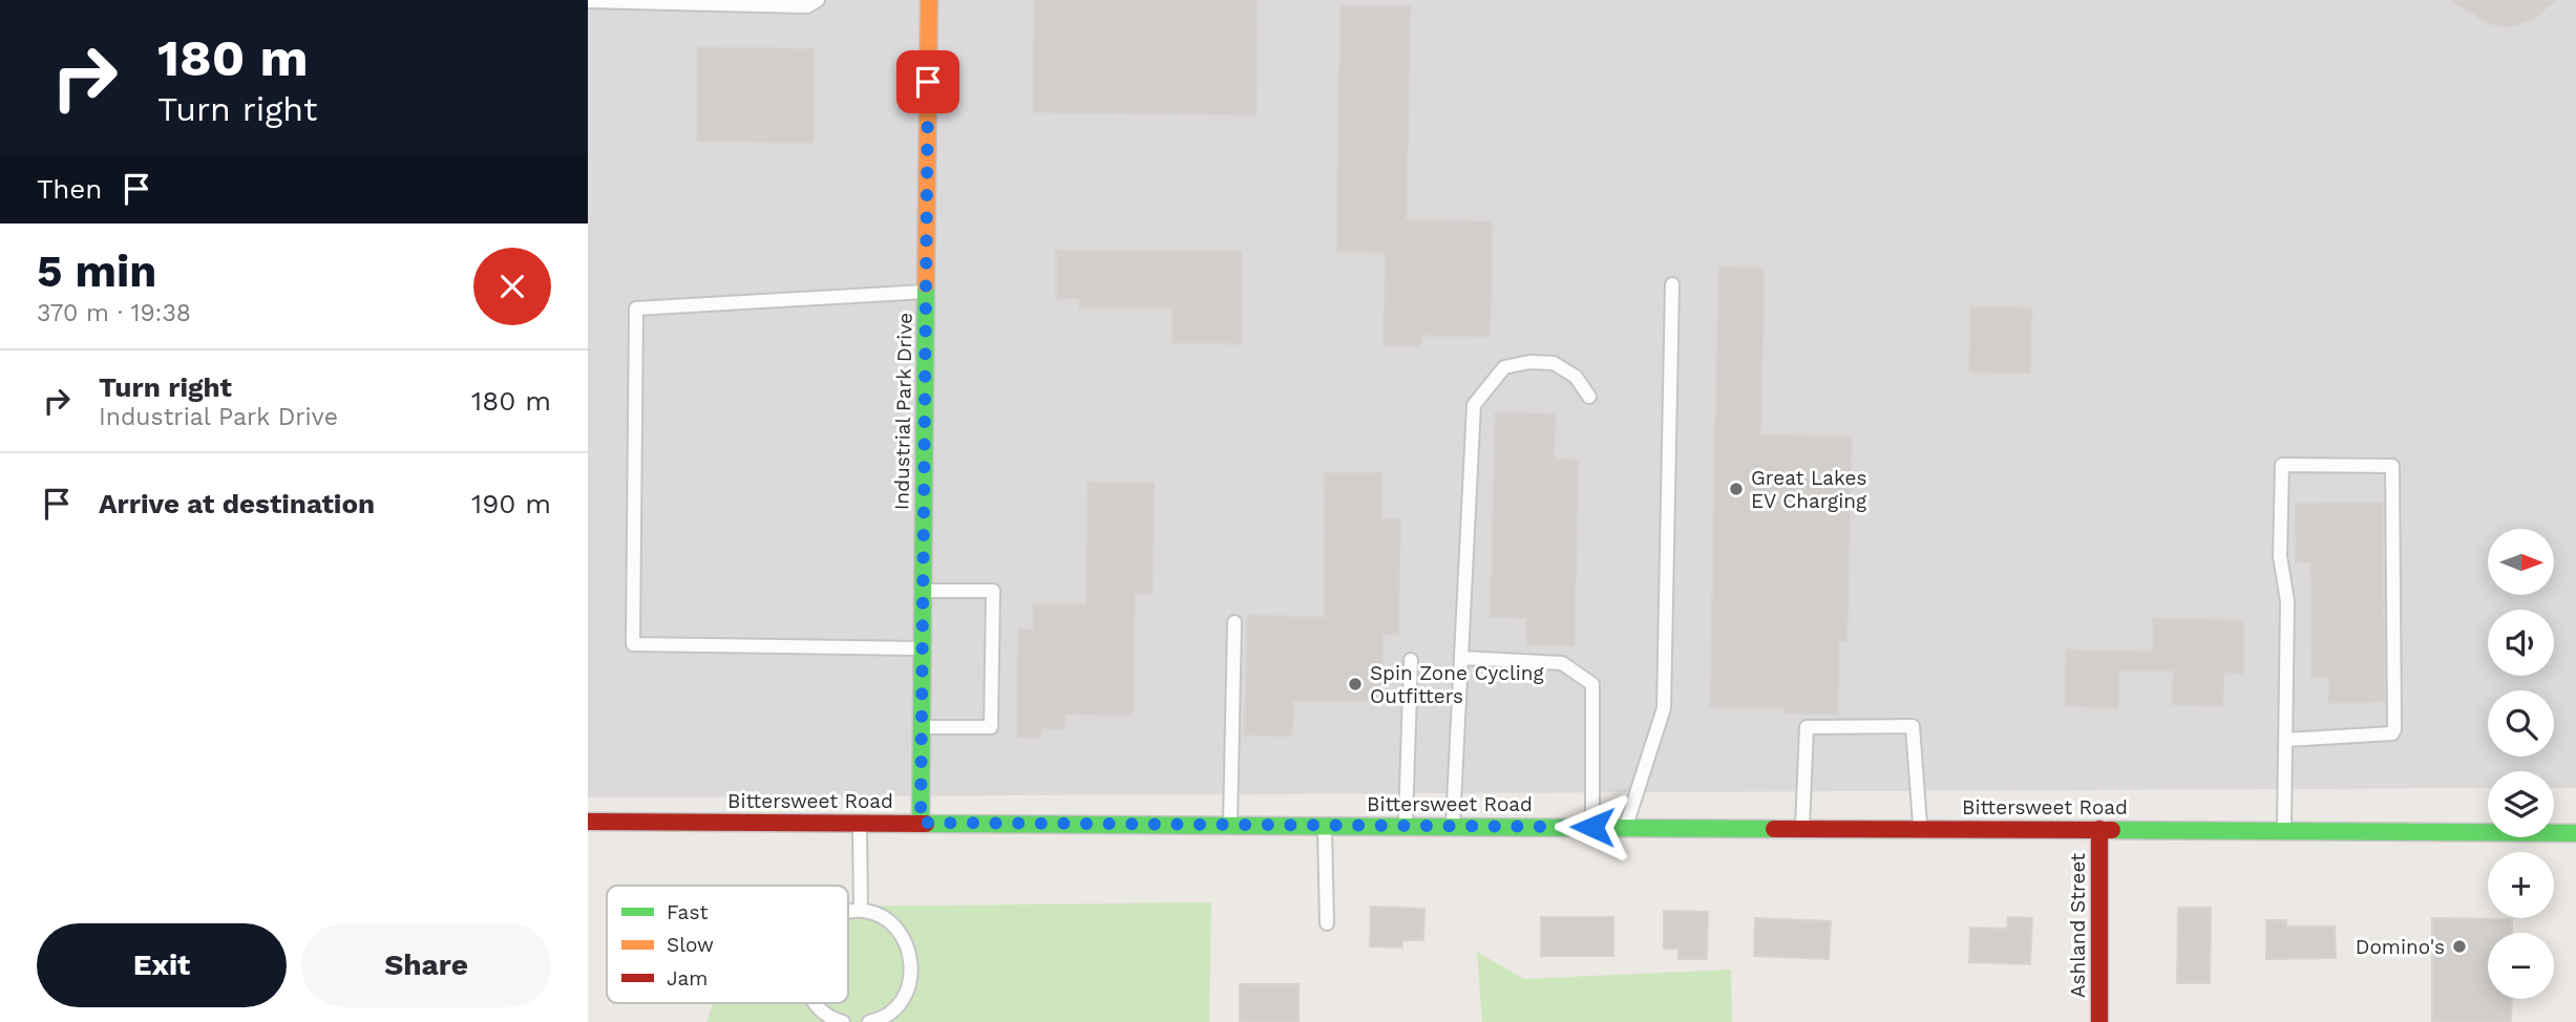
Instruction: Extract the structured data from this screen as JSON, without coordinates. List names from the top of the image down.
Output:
{
  "streets": {
    "street": ["Industrial Park Drive", "Bittersweet Road", "Ashland Street"]
  },
  "crossings": [
    ["Industrial Park Drive", "Bittersweet Road"],
    ["Bittersweet Road", "Ashland Street"]
  ],
  "places": ["Great Lakes EV Charging", "Spin Zone Cycling Outfitters", "Domino's"],
  "legend": ["Fast", "Slow", "Jam"],
  "north": "right",
  "page": {
    "turn": ["180 m", "Turn right"],
    "then": "Then",
    "heading": ["5 min", "370 m · 19:38"],
    "list": [
      {
        "name": "Turn right",
        "note": "Industrial Park Drive",
        "value": "180 m"
      },
      {
        "name": "Arrive at destination",
        "value": "190 m"
      }
    ],
    "map_buttons": ["+", "−"],
    "buttons": ["Exit", "Share"]
  }
}
